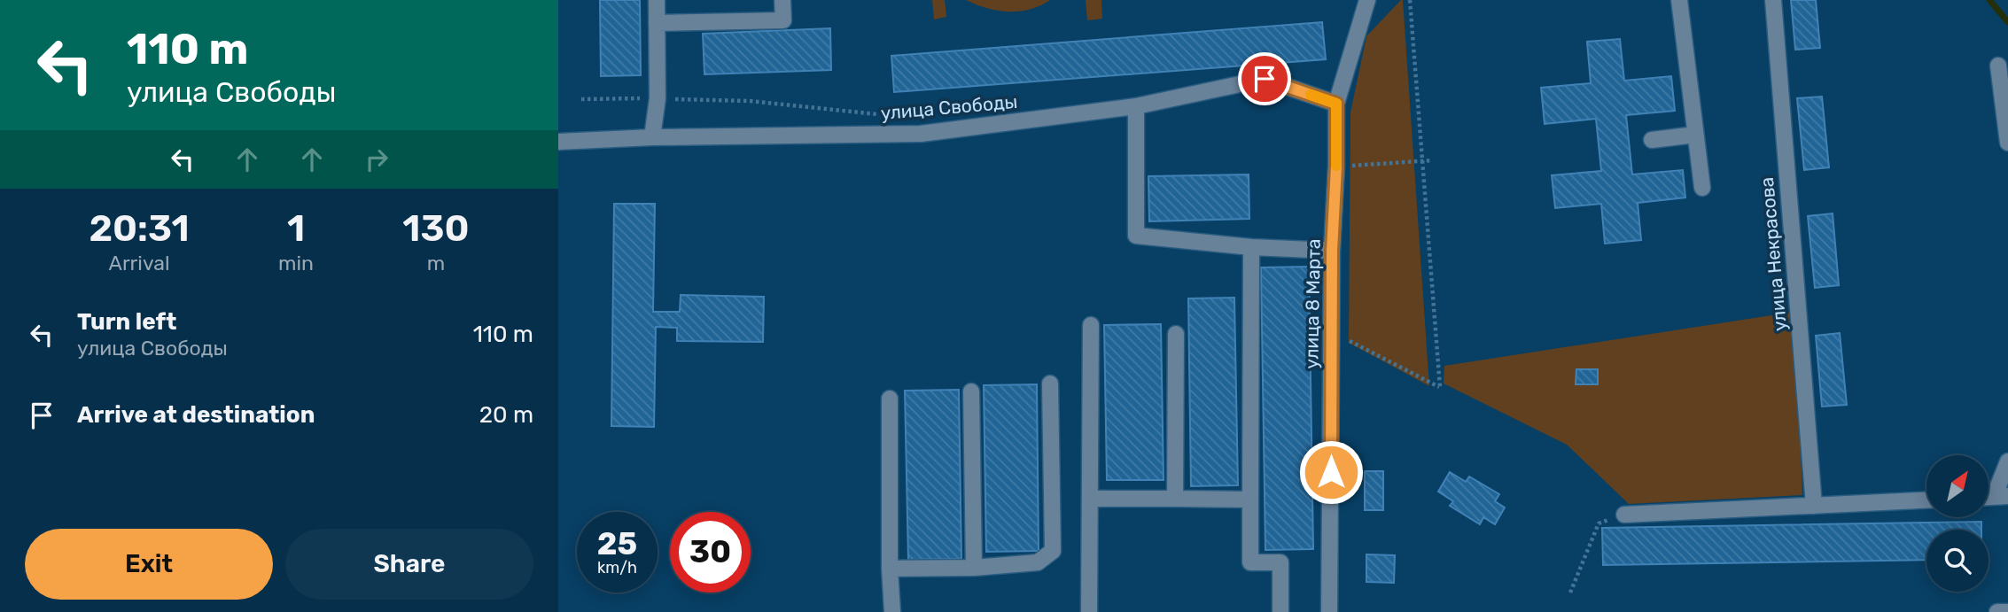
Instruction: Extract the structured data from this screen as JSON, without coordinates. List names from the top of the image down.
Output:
{
  "streets": {
    "street": ["улица Свободы", "улица Некрасова", "улица 8 Марта"]
  },
  "crossings": [
    ["улица Свободы", "улица 8 Марта"]
  ],
  "north": "top right",
  "page": {
    "turn": ["110 m", "улица Свободы"],
    "eta": [
      "20:31",
      "Arrival",
      "1",
      "min",
      "130",
      "m"
    ],
    "list": [
      {
        "name": "Turn left",
        "note": "улица Свободы",
        "value": "110 m"
      },
      {
        "name": "Arrive at destination",
        "value": "20 m"
      }
    ],
    "speed": "25 km/h",
    "limit": "30",
    "buttons": ["Exit", "Share"]
  }
}
